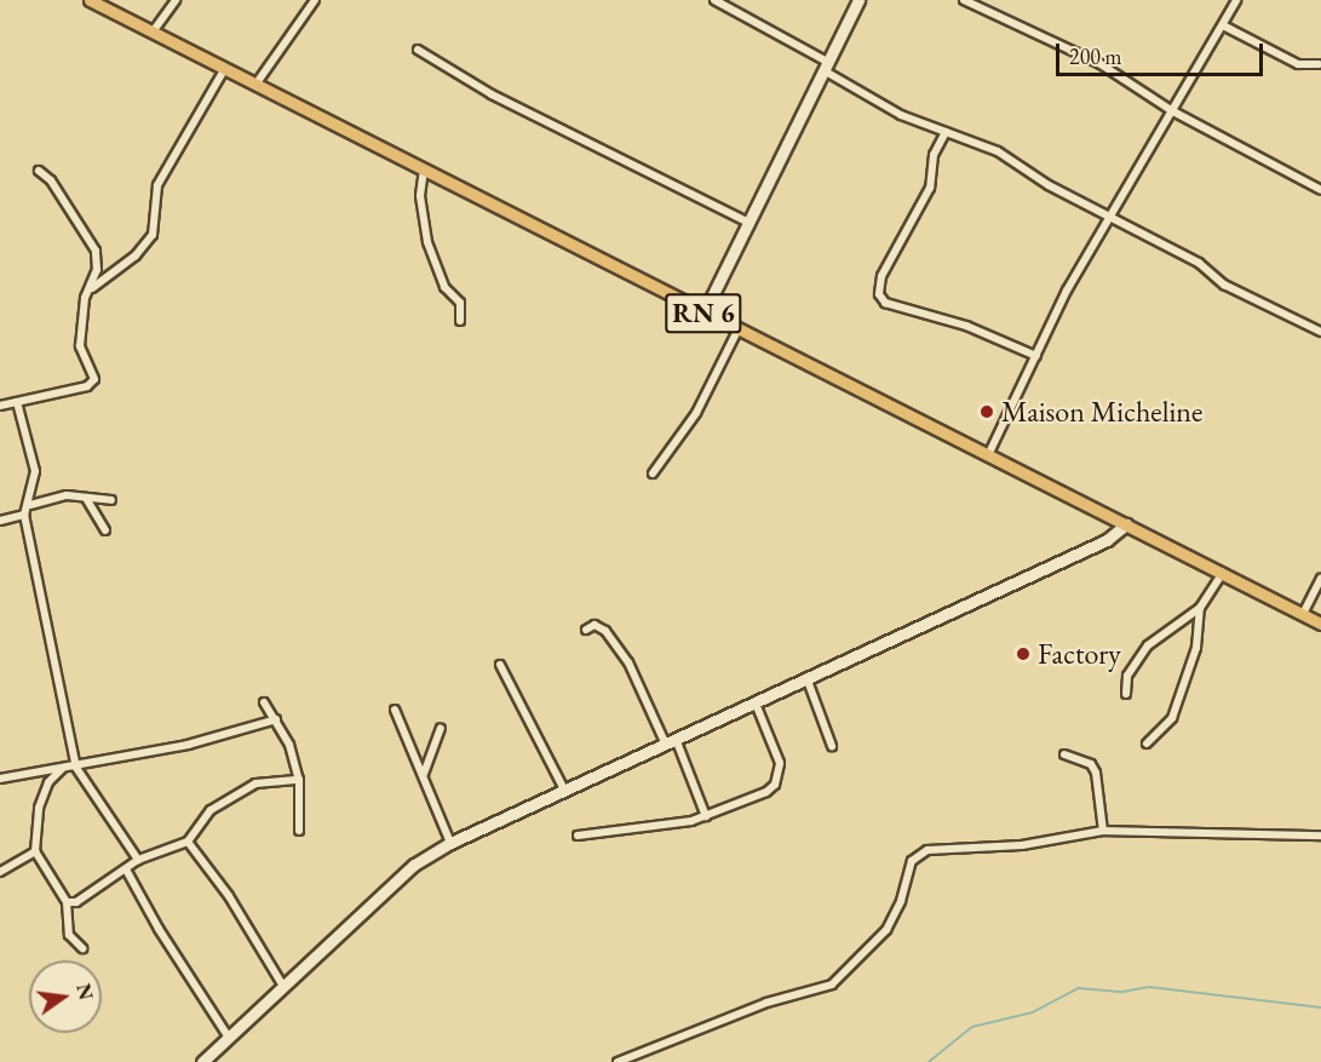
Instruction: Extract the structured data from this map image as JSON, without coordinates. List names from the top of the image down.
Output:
{
  "streets": {
    "main road": ["RN 6"]
  },
  "places": ["Maison Micheline", "Factory"],
  "scale_bar": "200 m",
  "north": "right"
}
